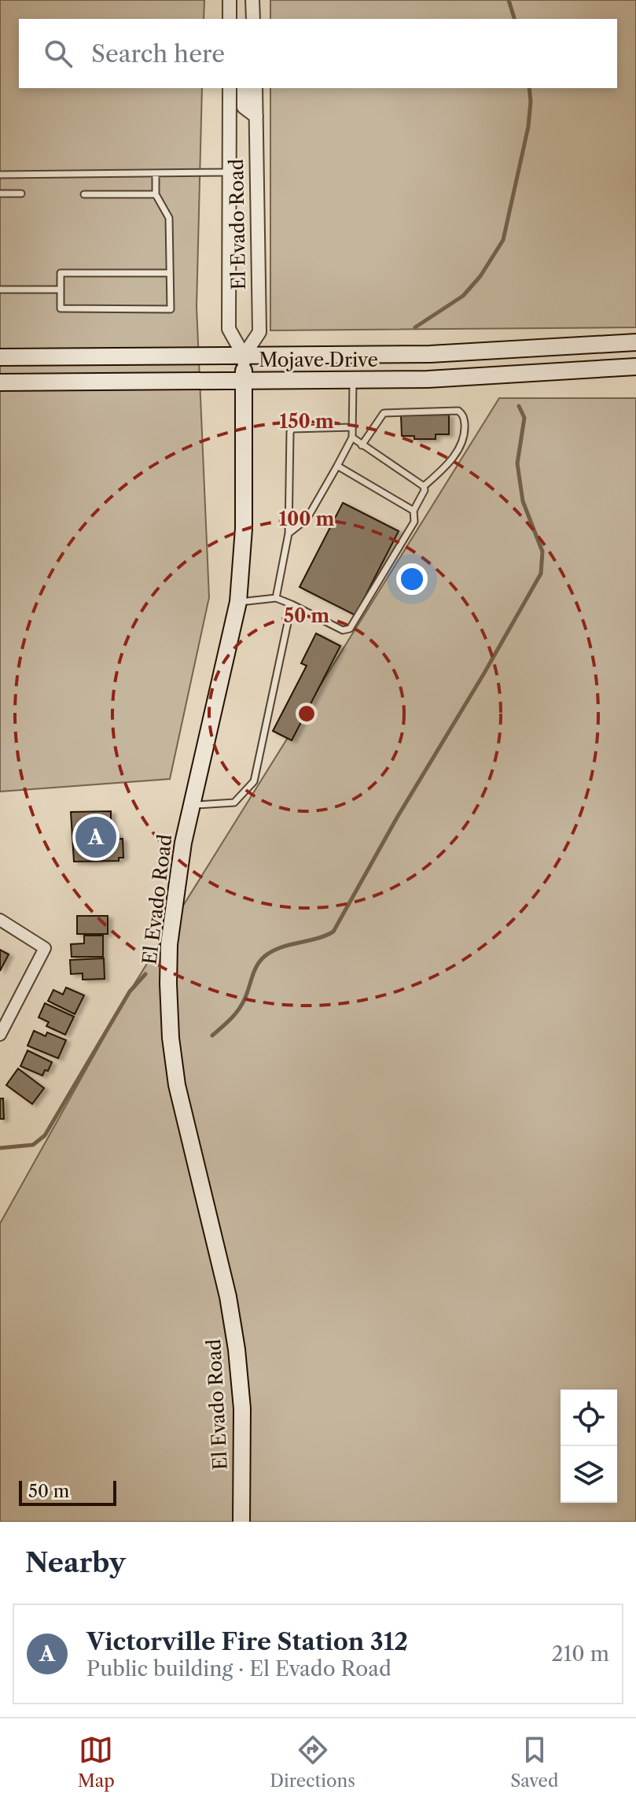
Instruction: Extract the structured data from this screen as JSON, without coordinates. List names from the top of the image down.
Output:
{
  "streets": {
    "main road": ["El Evado Road", "Mojave Drive"]
  },
  "crossings": [
    ["El Evado Road", "Mojave Drive"]
  ],
  "scale_bar": "50 m",
  "page": {
    "search": "Search here",
    "pins": "A",
    "scale": "50 m",
    "heading": "Nearby",
    "list": [
      {
        "mark": "A",
        "name": "Victorville Fire Station 312",
        "note": "Public building · El Evado Road",
        "value": "210 m"
      }
    ],
    "nav": ["Map", "Directions", "Saved"]
  },
  "rings": ["150 m", "100 m", "50 m"]
}
